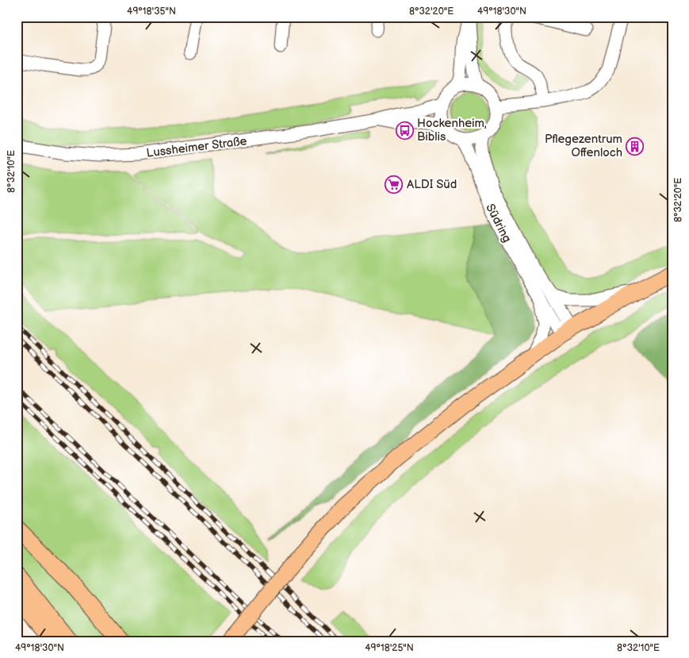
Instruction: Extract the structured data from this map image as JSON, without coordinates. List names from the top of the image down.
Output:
{
  "streets": {
    "street": ["Lussheimer Straße", "Südring"]
  },
  "crossings": [
    ["Lussheimer Straße", "Südring"]
  ],
  "places": {
    "bus stop": ["Hockenheim, Biblis"],
    "building": ["Pflegezentrum Offenloch"],
    "supermarket": ["ALDI Süd"]
  },
  "coordinates": [
    "49°18'35\"N",
    "8°32'20\"E",
    "49°18'30\"N",
    "8°32'10\"E",
    "49°18'25\"N"
  ]
}
